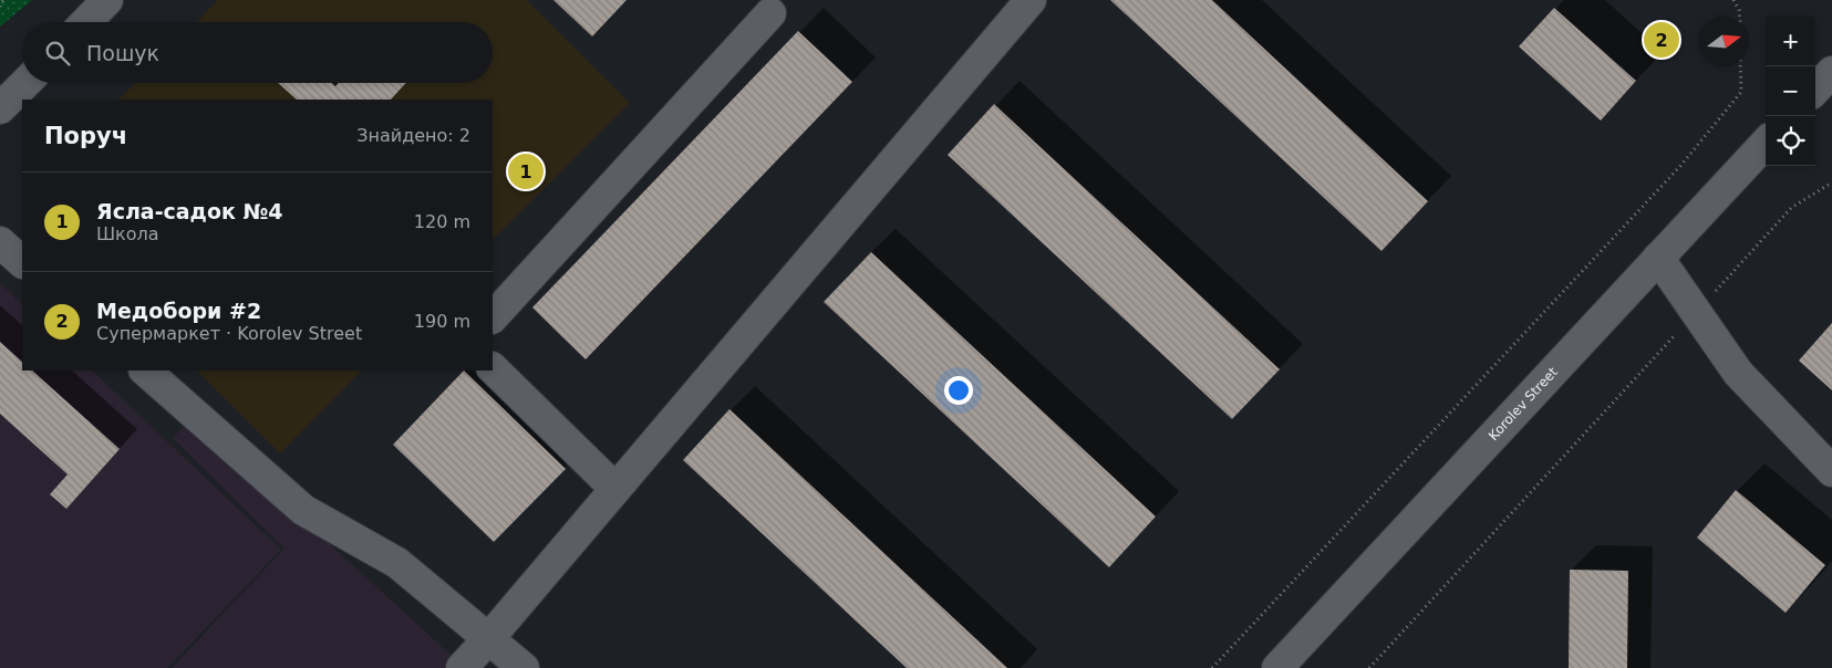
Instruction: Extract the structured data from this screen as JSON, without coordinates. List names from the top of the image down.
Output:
{
  "streets": {
    "street": ["Korolev Street"]
  },
  "north": "right",
  "page": {
    "map_buttons": ["+", "−"],
    "pins": ["2", "1"],
    "search": "Пошук",
    "heading": ["Поруч", "Знайдено: 2"],
    "list": [
      {
        "mark": "1",
        "name": "Ясла-садок №4",
        "note": "Школа",
        "value": "120 m"
      },
      {
        "mark": "2",
        "name": "Медобори #2",
        "note": "Супермаркет · Korolev Street",
        "value": "190 m"
      }
    ]
  }
}
